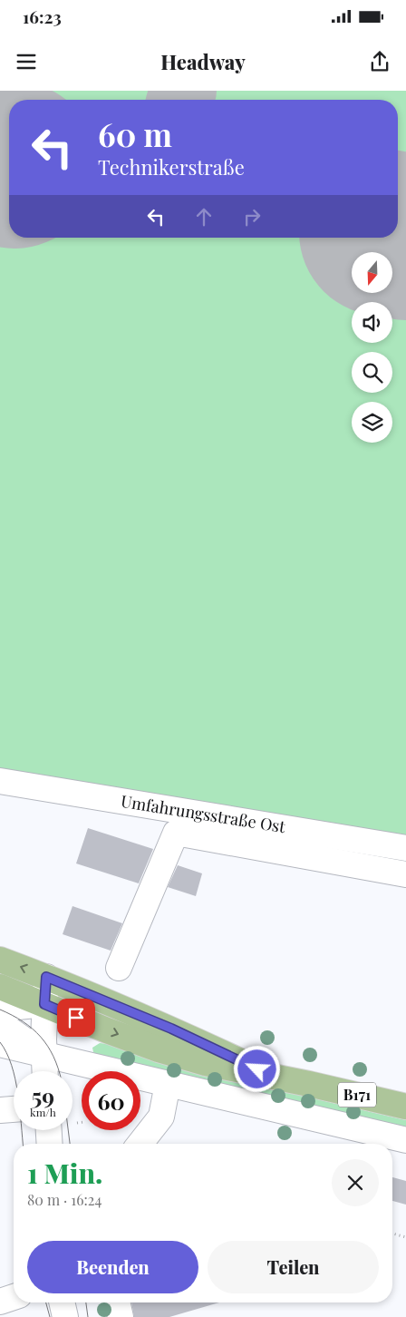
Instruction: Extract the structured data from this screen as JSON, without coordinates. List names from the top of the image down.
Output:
{
  "streets": {
    "main road": ["B171"],
    "street": ["Umfahrungsstraße Ost"]
  },
  "north": "bottom",
  "page": {
    "status": "16:23",
    "header": "Headway",
    "turn": ["60 m", "Technikerstraße"],
    "speed": "59 km/h",
    "limit": "60",
    "heading": ["1 Min.", "80 m · 16:24"],
    "buttons": ["Beenden", "Teilen"]
  }
}
